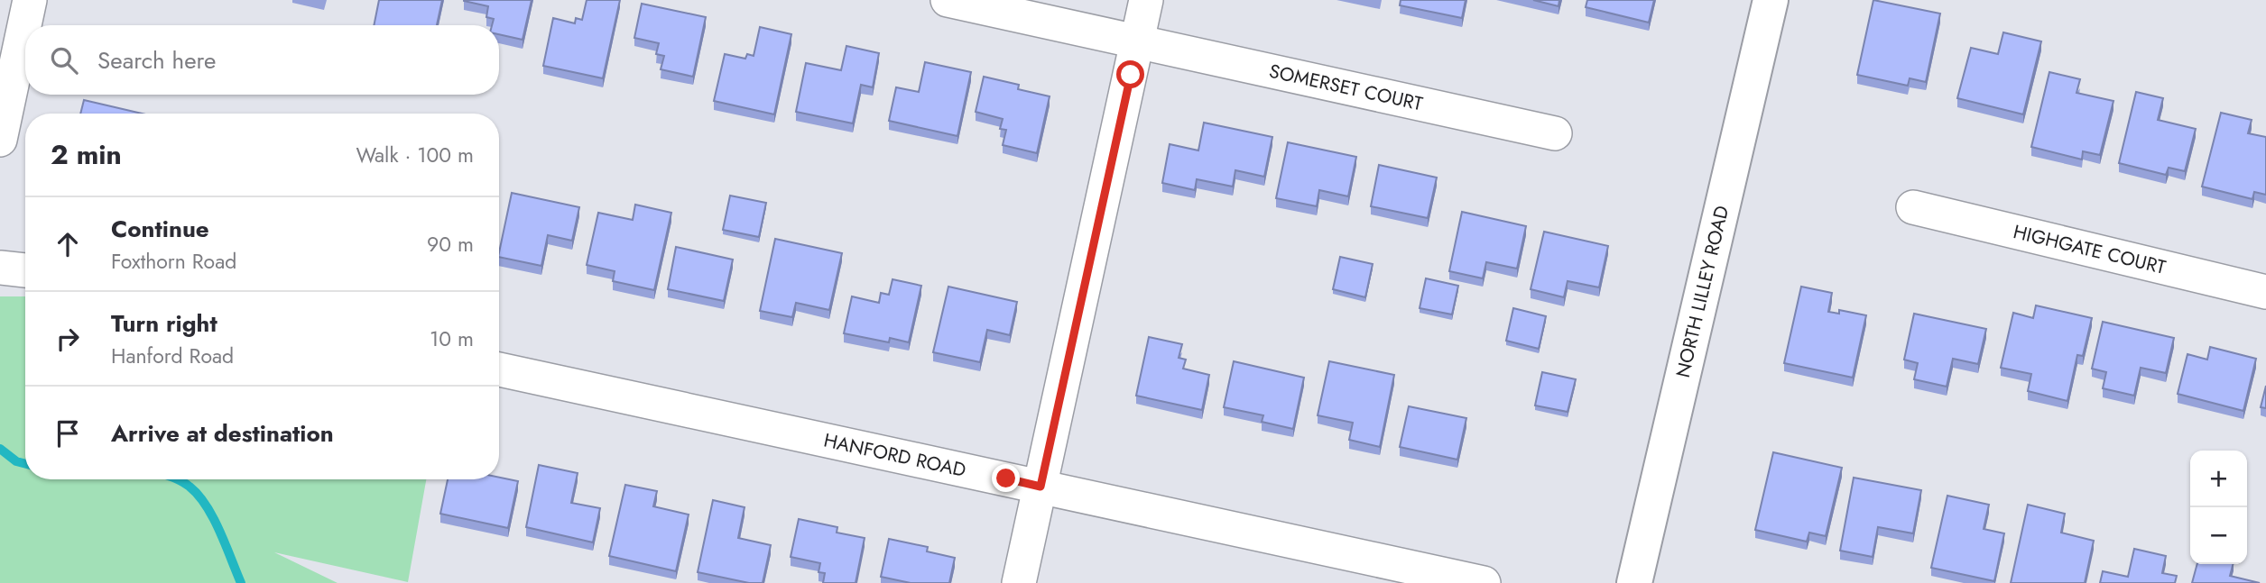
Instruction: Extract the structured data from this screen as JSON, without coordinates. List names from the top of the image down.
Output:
{
  "streets": {
    "street": [
      "SOMERSET COURT",
      "HIGHGATE COURT",
      "NORTH LILLEY ROAD",
      "HANFORD ROAD"
    ]
  },
  "page": {
    "search": "Search here",
    "heading": ["2 min", "Walk · 100 m"],
    "list": [
      ["Continue", "Foxthorn Road", "90 m"],
      ["Turn right", "Hanford Road", "10 m"],
      "Arrive at destination"
    ],
    "map_buttons": ["+", "−"]
  }
}
